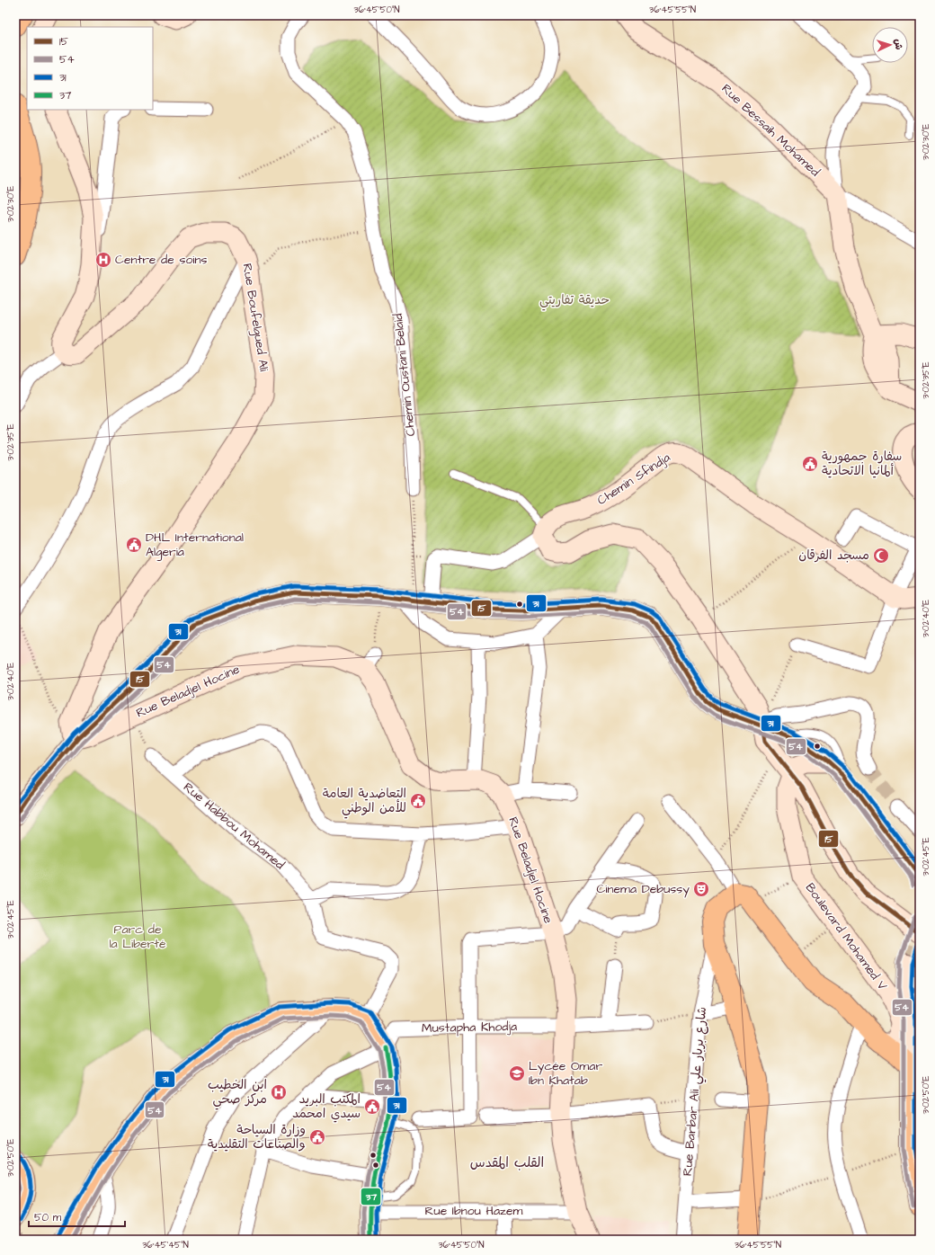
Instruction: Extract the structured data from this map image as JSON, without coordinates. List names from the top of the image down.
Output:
{
  "streets": {
    "main road": ["Boulevard Mohamed V"],
    "street": [
      "Rue Bessaih Mohamed",
      "Rue Boufelgued Ali",
      "Chemin Oustani Belaid",
      "Chemin Sfindja",
      "Rue Beladjel Hocine",
      "Rue Habbou Mohamed",
      "Mustapha Khodja",
      "Rue Barbar Ali شارع بربار علي",
      "Rue Ibnou Hazem"
    ]
  },
  "crossings": [
    ["Rue Boufelgued Ali", "Rue Beladjel Hocine"],
    ["Rue Beladjel Hocine", "Mustapha Khodja"],
    ["Rue Beladjel Hocine", "Rue Ibnou Hazem"]
  ],
  "districts": ["القلب المقدس"],
  "parks": ["حديقة تفاريتي", "Parc de la Liberté"],
  "places": {
    "hospital": ["Centre de soins", "ابن الخطيب مركز صحي"],
    "public building": [
      "سفارة جمهورية ألمانيا الاتحادية",
      "DHL International Algeria",
      "التعاضدية العامة للأمن الوطني",
      "المكتب البريد سيدي امحمد",
      "وزارة السياحة والصناعات التقليدية"
    ],
    "mosque": ["مسجد الفرقان"],
    "theatre": ["Cinema Debussy"],
    "school or university": ["Lycée Omar Ibn Khatab"]
  },
  "lines": [
    "transit line 31",
    "transit line 15",
    "transit line 54",
    "transit line 37"
  ],
  "legend": [
    "15",
    "54",
    "31",
    "37"
  ],
  "scale_bar": "50 m",
  "north": "right",
  "coordinates": [
    "36°45'50\"N",
    "36°45'55\"N",
    "3°02'30\"E",
    "3°02'35\"E",
    "3°02'40\"E",
    "3°02'45\"E",
    "3°02'50\"E",
    "36°45'45\"N"
  ]
}
